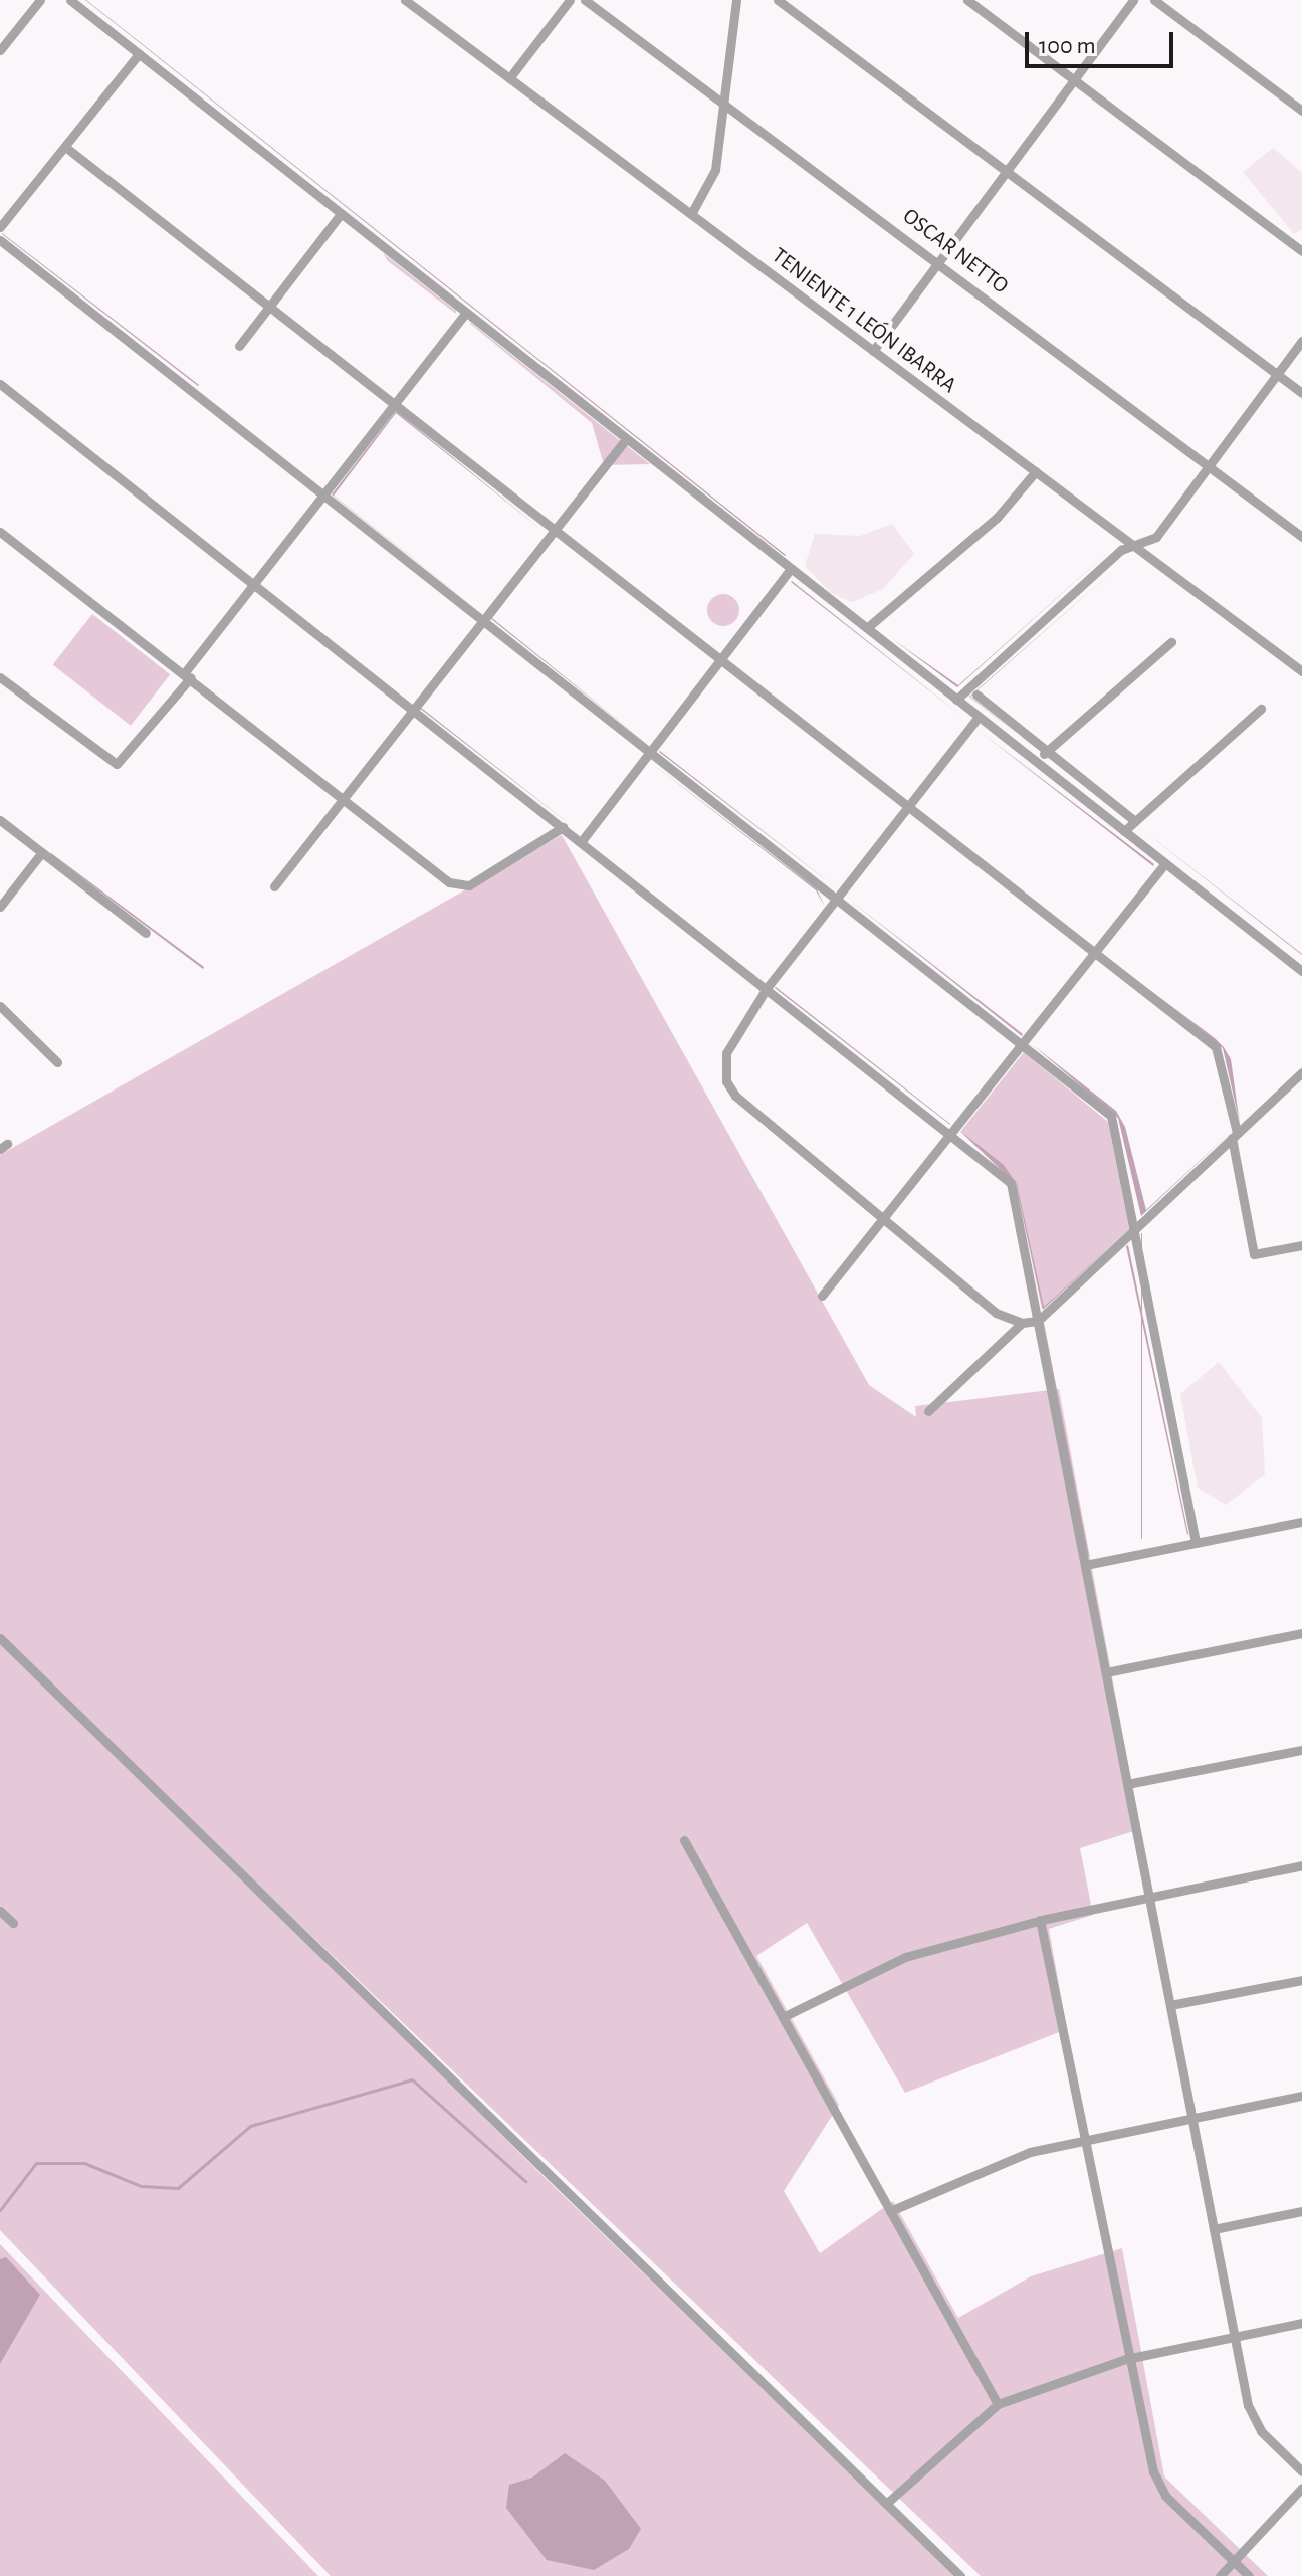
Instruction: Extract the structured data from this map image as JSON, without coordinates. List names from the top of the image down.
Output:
{
  "streets": {
    "street": ["OSCAR NETTO", "TENIENTE 1 LEÓN IBARRA"]
  },
  "scale_bar": "100 m"
}
